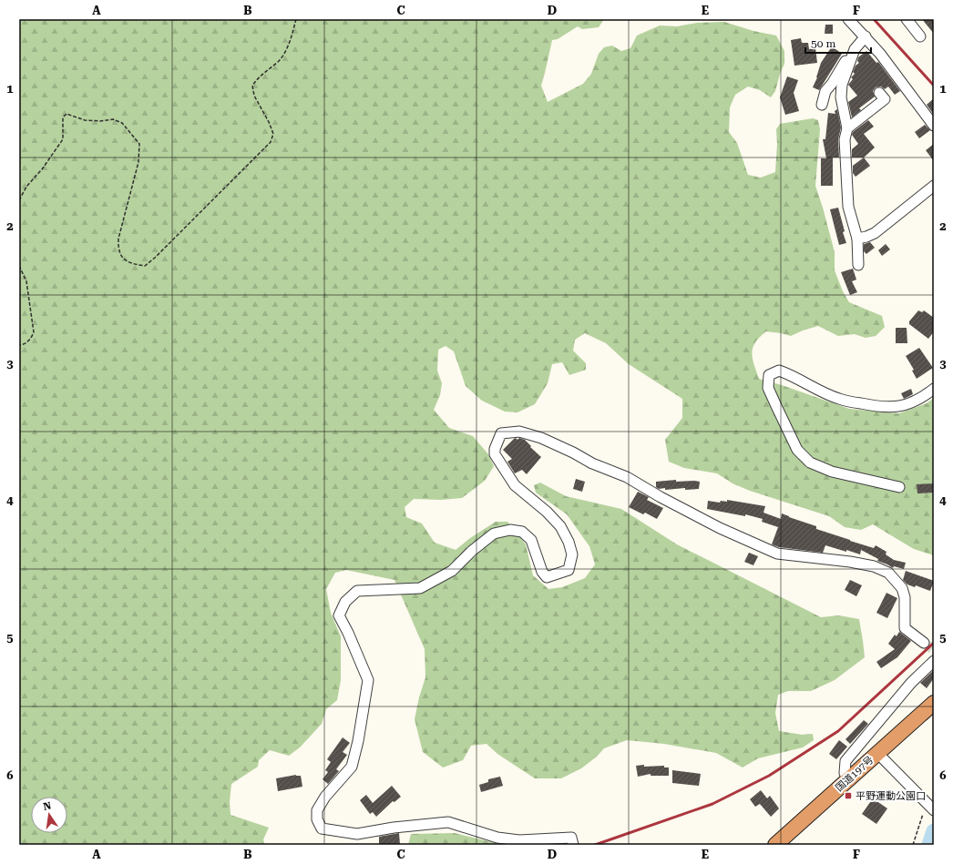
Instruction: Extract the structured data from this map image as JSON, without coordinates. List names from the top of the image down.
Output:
{
  "streets": {
    "highway": ["国道197号"]
  },
  "places": {
    "transit": ["平野運動公園口"]
  },
  "scale_bar": "50 m",
  "north": "top",
  "grid": {
    "columns": [
      "A",
      "B",
      "C",
      "D",
      "E",
      "F"
    ],
    "rows": [
      "1",
      "2",
      "3",
      "4",
      "5",
      "6"
    ]
  }
}
